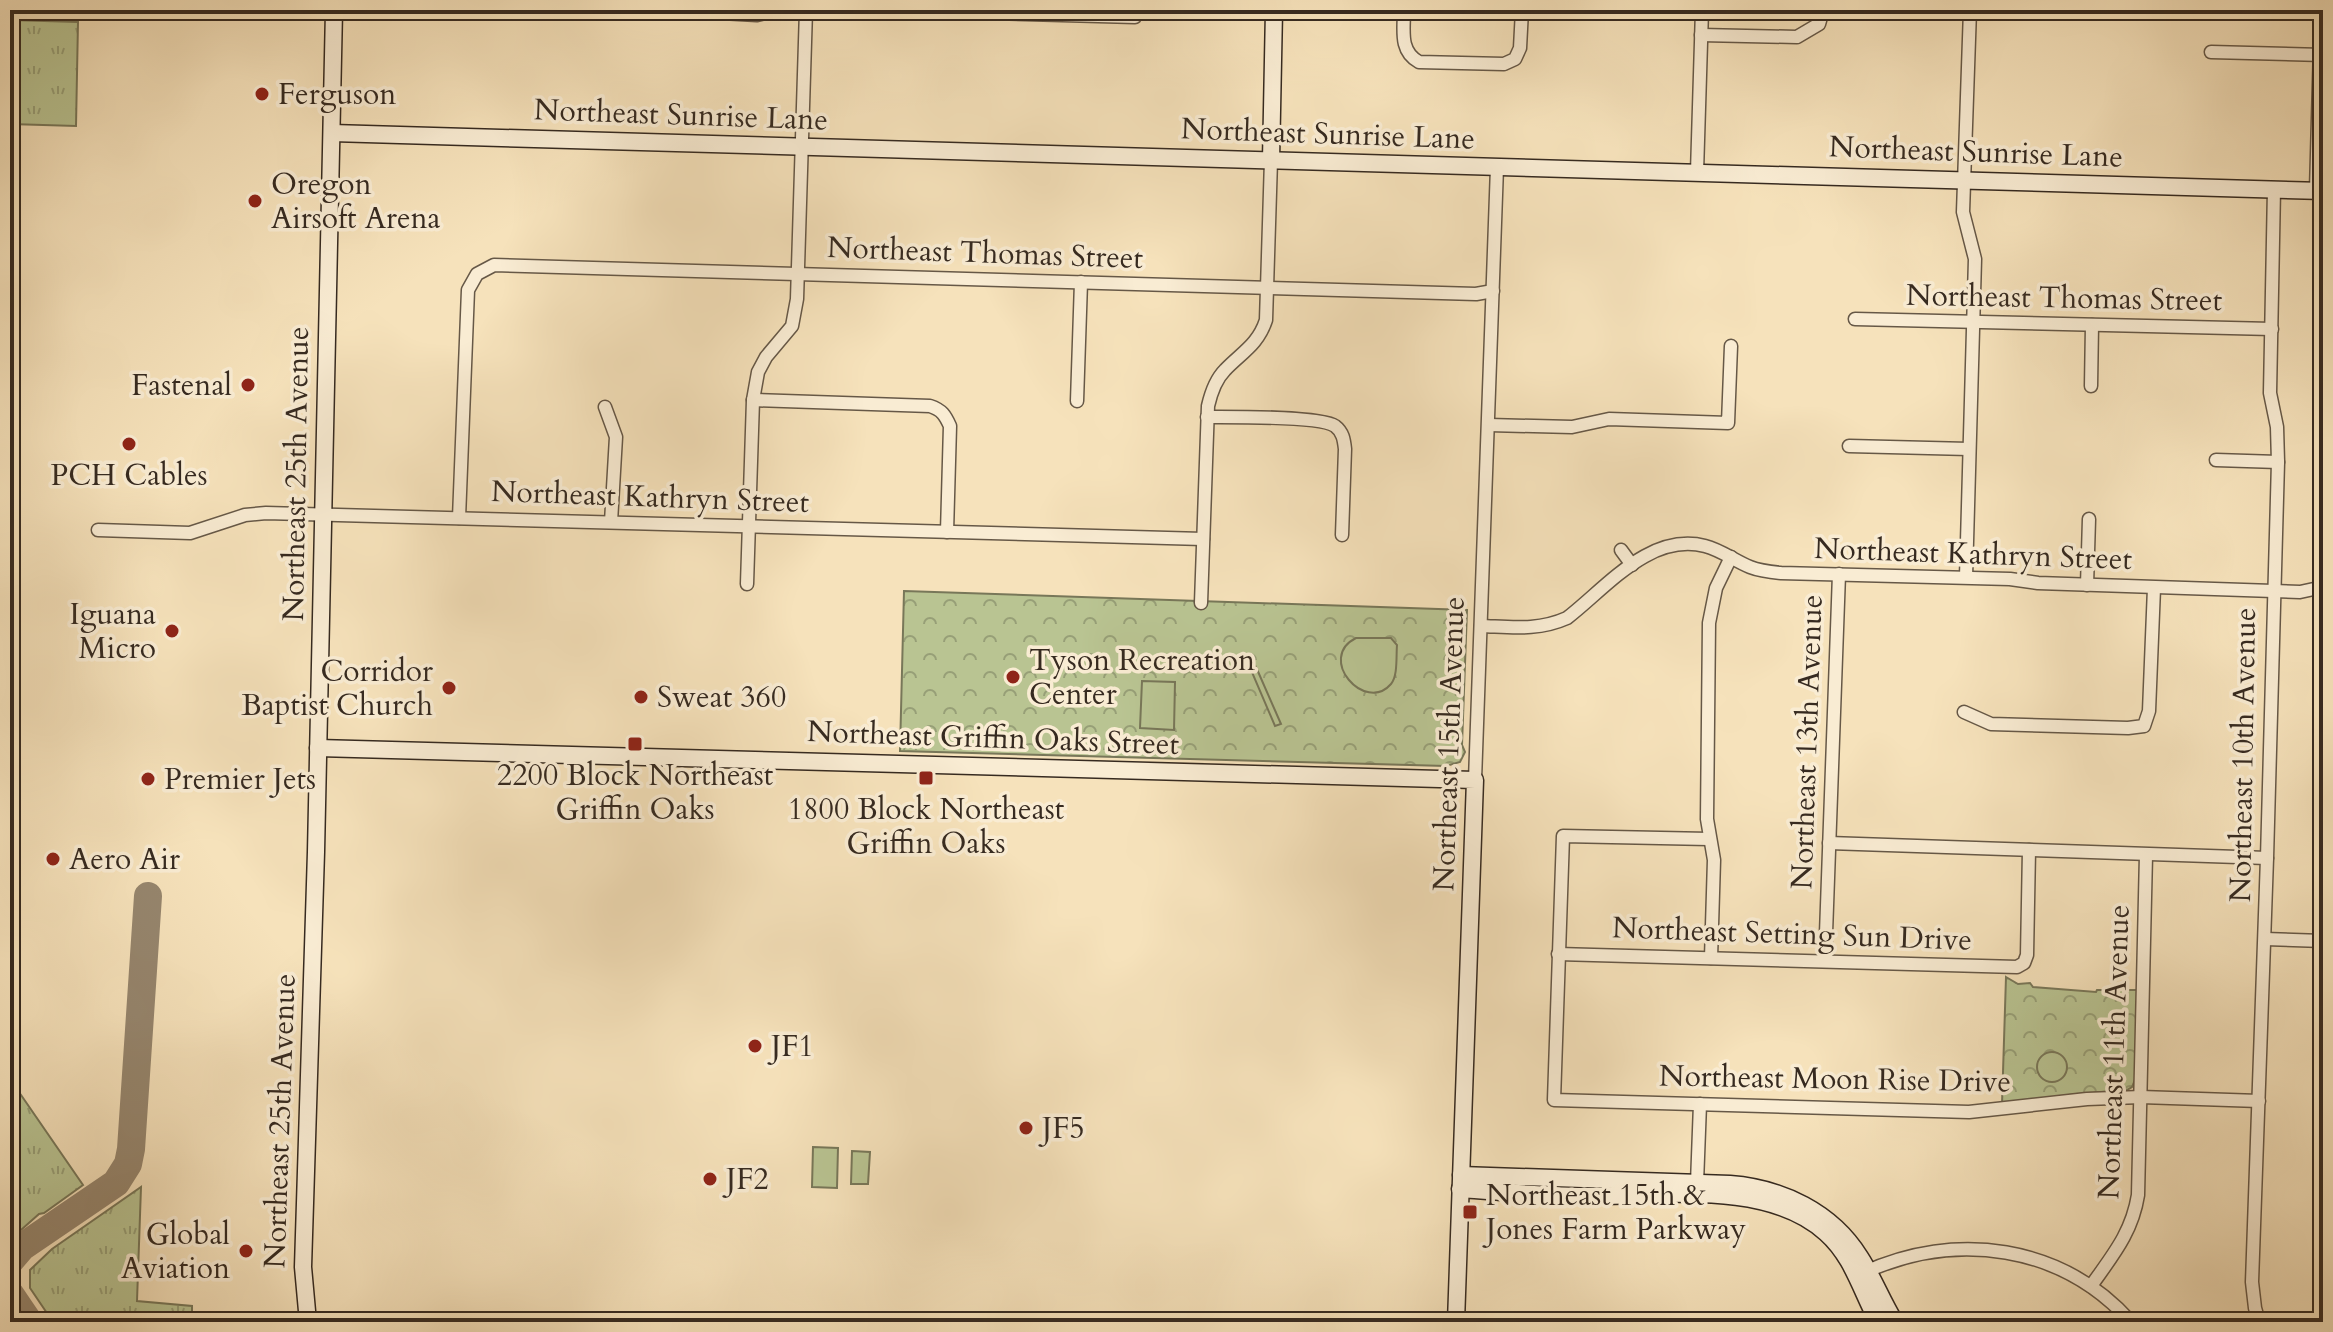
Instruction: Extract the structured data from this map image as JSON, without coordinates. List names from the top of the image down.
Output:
{
  "streets": {
    "street": [
      "Northeast Sunrise Lane",
      "Northeast Thomas Street",
      "Northeast 25th Avenue",
      "Northeast Kathryn Street",
      "Northeast Griffin Oaks Street",
      "Northeast 13th Avenue",
      "Northeast 15th Avenue",
      "Northeast 10th Avenue",
      "Northeast Setting Sun Drive",
      "Northeast 11th Avenue",
      "Northeast Moon Rise Drive"
    ]
  },
  "crossings": [
    ["Northeast Sunrise Lane", "Northeast 25th Avenue"],
    ["Northeast Sunrise Lane", "Northeast 15th Avenue"],
    ["Northeast Sunrise Lane", "Northeast 10th Avenue"],
    ["Northeast Thomas Street", "Northeast Kathryn Street"],
    ["Northeast Thomas Street", "Northeast 15th Avenue"],
    ["Northeast Thomas Street", "Northeast 10th Avenue"],
    ["Northeast 25th Avenue", "Northeast Kathryn Street"],
    ["Northeast 25th Avenue", "Northeast Griffin Oaks Street"],
    ["Northeast Kathryn Street", "Northeast 13th Avenue"],
    ["Northeast Kathryn Street", "Northeast 15th Avenue"],
    ["Northeast Kathryn Street", "Northeast 10th Avenue"],
    ["Northeast Griffin Oaks Street", "Northeast 15th Avenue"],
    ["Northeast 13th Avenue", "Northeast Setting Sun Drive"],
    ["Northeast 10th Avenue", "Northeast Moon Rise Drive"],
    ["Northeast Setting Sun Drive", "Northeast Moon Rise Drive"],
    ["Northeast 11th Avenue", "Northeast Moon Rise Drive"]
  ],
  "places": {
    "other": [
      "Ferguson",
      "Oregon Airsoft Arena",
      "Fastenal",
      "PCH Cables",
      "Iguana Micro",
      "Tyson Recreation Center",
      "Corridor Baptist Church",
      "Sweat 360",
      "Premier Jets",
      "Aero Air",
      "JF1",
      "JF5",
      "JF2",
      "Global Aviation"
    ],
    "transit": ["2200 Block Northeast Griffin Oaks", "1800 Block Northeast Griffin Oaks", "Northeast 15th & Jones Farm Parkway"]
  }
}
